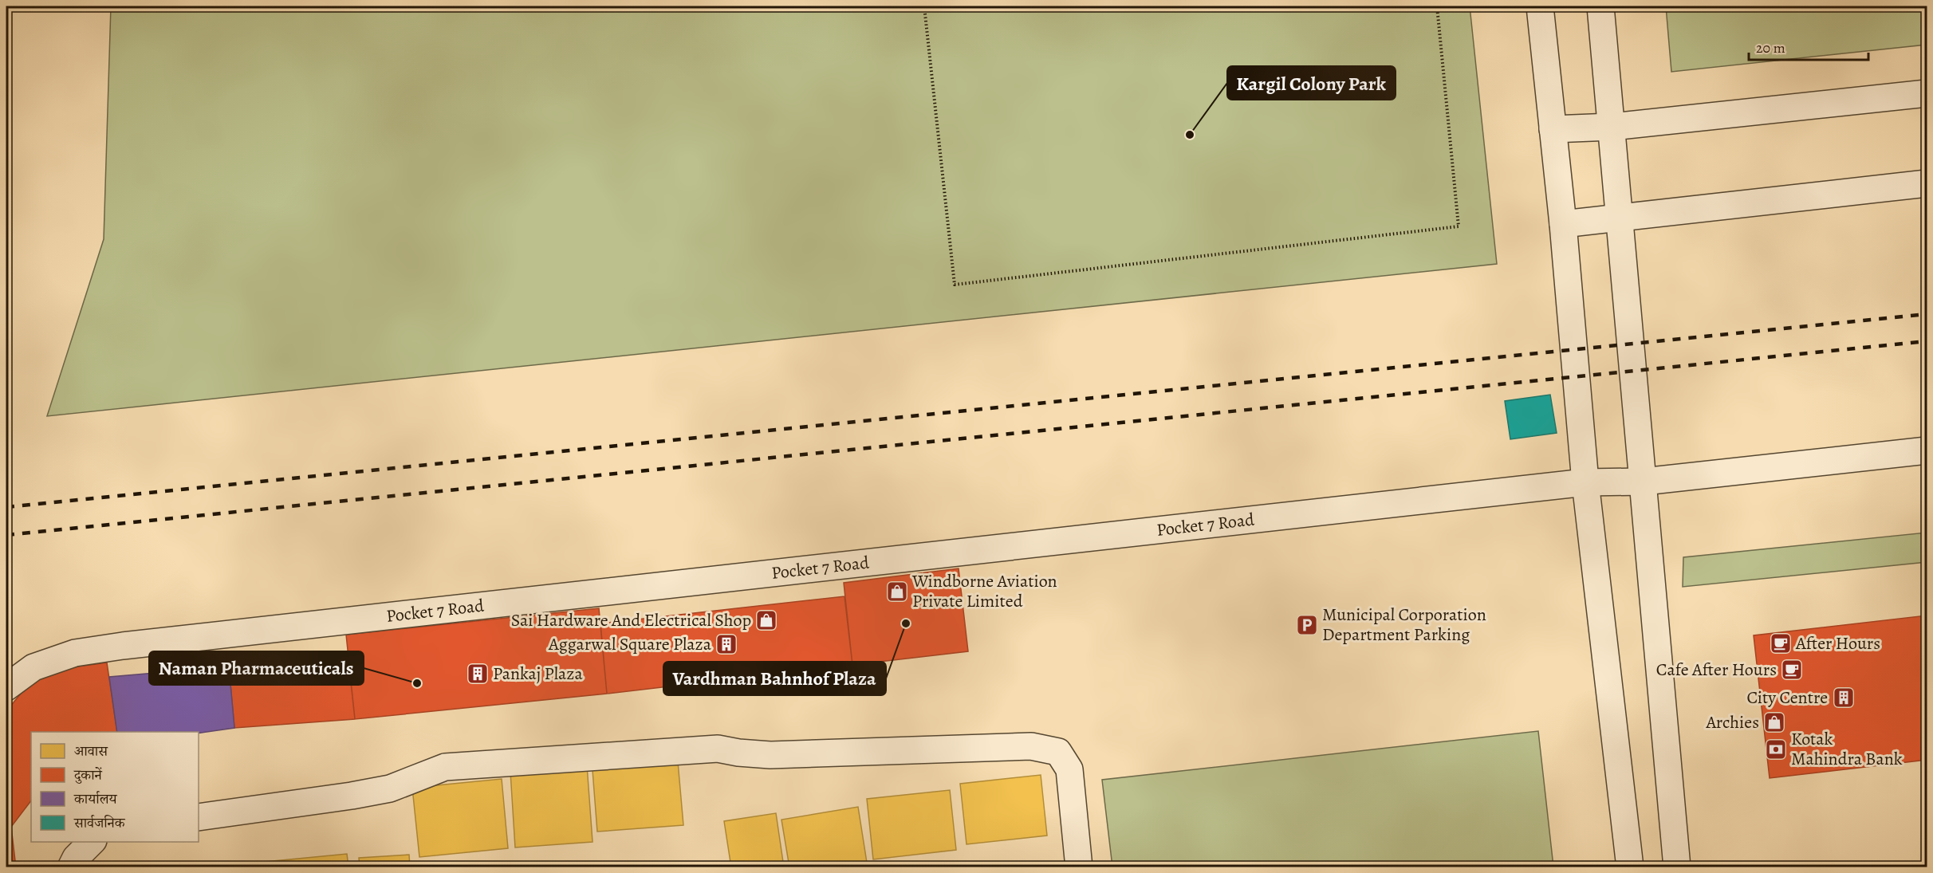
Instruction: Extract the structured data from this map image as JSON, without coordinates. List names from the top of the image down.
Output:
{
  "streets": {
    "street": ["Pocket 7 Road"]
  },
  "places": {
    "other": ["Kargil Colony Park", "Vardhman Bahnhof Plaza", "Naman Pharmaceuticals"],
    "shop": ["Windborne Aviation Private Limited", "Sai Hardware And Electrical Shop", "Archies"],
    "parking": ["Municipal Corporation Department Parking"],
    "cafe": ["After Hours", "Cafe After Hours"],
    "building": ["Aggarwal Square Plaza", "Pankaj Plaza", "City Centre"],
    "bank": ["Kotak Mahindra Bank"]
  },
  "legend": [
    "आवास",
    "दुकानें",
    "कार्यालय",
    "सार्वजनिक"
  ],
  "scale_bar": "20 m"
}
